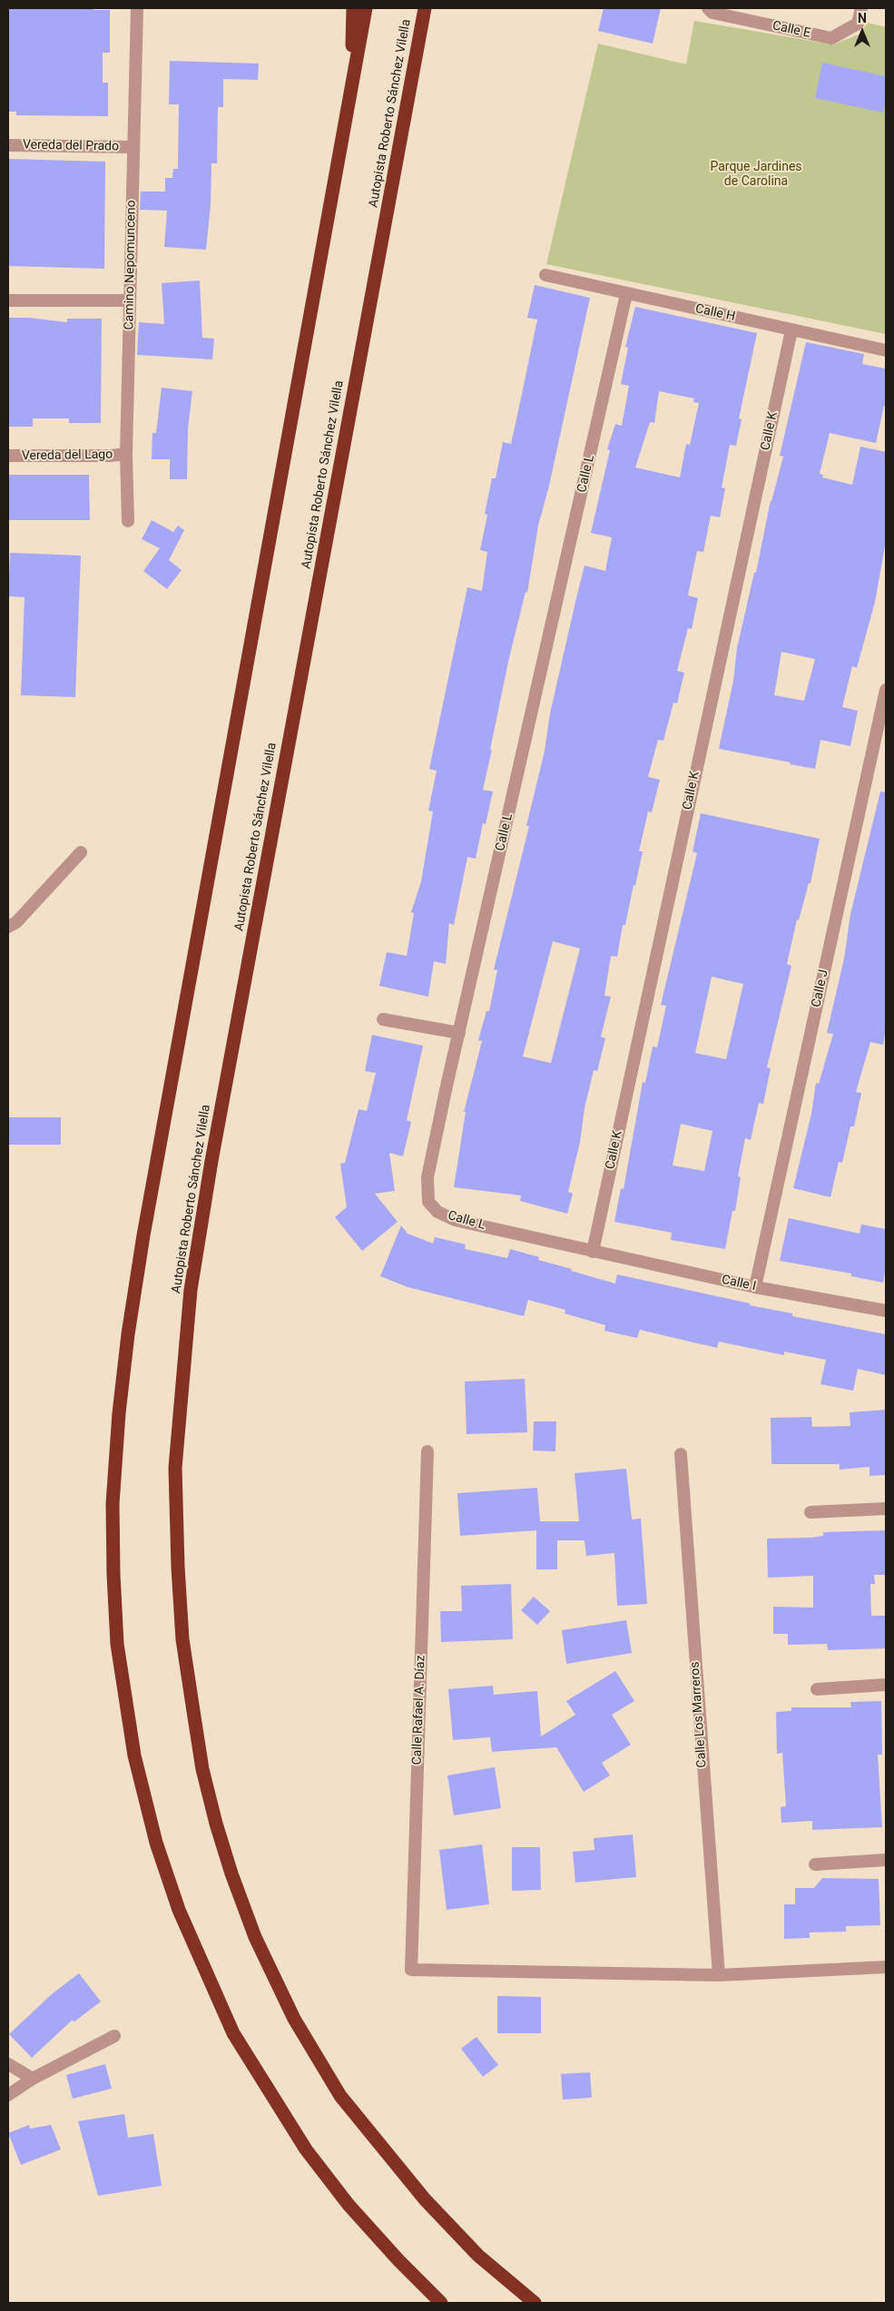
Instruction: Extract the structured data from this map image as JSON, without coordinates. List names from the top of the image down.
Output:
{
  "streets": {
    "highway": ["Autopista Roberto Sánchez Vilella"],
    "street": [
      "Calle E",
      "Vereda del Prado",
      "Camino Nepomunceno",
      "Calle H",
      "Calle K",
      "Vereda del Lago",
      "Calle L",
      "Calle J",
      "Calle I",
      "Calle Rafael A. Díaz",
      "Calle Los Marreros"
    ]
  },
  "crossings": [
    ["Vereda del Prado", "Camino Nepomunceno"],
    ["Camino Nepomunceno", "Vereda del Lago"],
    ["Calle H", "Calle K"],
    ["Calle H", "Calle L"],
    ["Calle K", "Calle L"],
    ["Calle K", "Calle I"],
    ["Calle L", "Calle I"],
    ["Calle J", "Calle I"],
    ["Calle Rafael A. Díaz", "Calle Los Marreros"]
  ],
  "parks": ["Parque Jardines de Carolina"],
  "north": "top"
}
